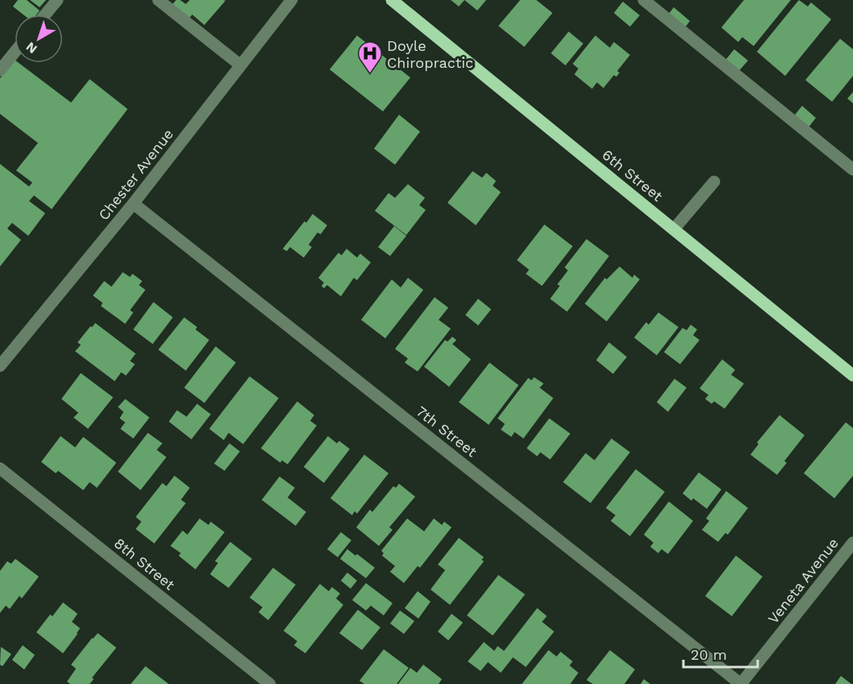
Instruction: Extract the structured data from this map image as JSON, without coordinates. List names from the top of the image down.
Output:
{
  "streets": {
    "main road": ["6th Street"],
    "street": [
      "Chester Avenue",
      "7th Street",
      "8th Street",
      "Veneta Avenue"
    ]
  },
  "crossings": [
    ["Chester Avenue", "7th Street"],
    ["7th Street", "Veneta Avenue"]
  ],
  "places": {
    "hospital": ["Doyle Chiropractic"]
  },
  "scale_bar": "20 m",
  "north": "bottom left"
}
